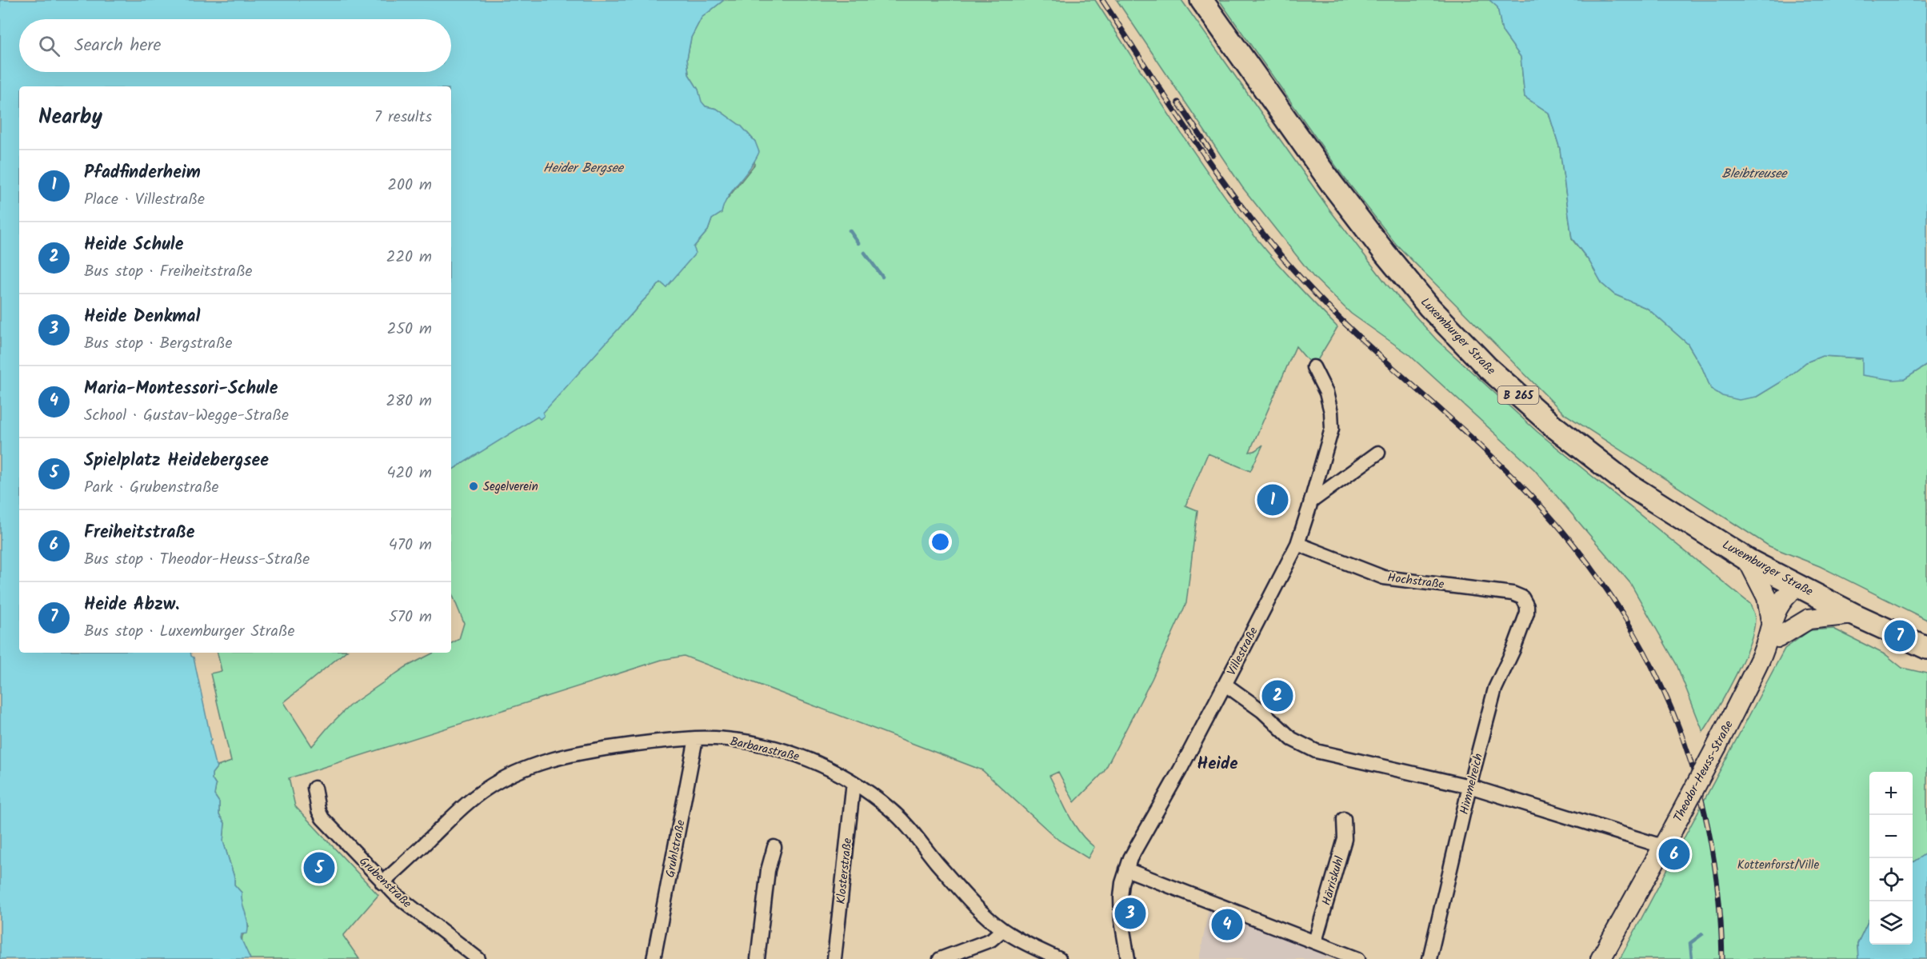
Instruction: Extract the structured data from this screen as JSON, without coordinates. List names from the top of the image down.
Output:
{
  "streets": {
    "main road": ["Luxemburger Straße", "B 265", "Theodor-Heuss-Straße"],
    "street": [
      "Hochstraße",
      "Villestraße",
      "Barbarastraße",
      "Himmelreich",
      "Gruhlstraße",
      "Klosterstraße",
      "Härriskuhl",
      "Grubenstraße"
    ]
  },
  "crossings": [
    ["Luxemburger Straße", "Theodor-Heuss-Straße"],
    ["Hochstraße", "Villestraße"],
    ["Hochstraße", "Himmelreich"],
    ["Barbarastraße", "Gruhlstraße"],
    ["Barbarastraße", "Klosterstraße"],
    ["Barbarastraße", "Grubenstraße"]
  ],
  "districts": ["Heide"],
  "water": ["Heider Bergsee", "Bleibtreusee"],
  "parks": ["Kottenforst/Ville"],
  "places": ["Segelverein"],
  "page": {
    "search": "Search here",
    "heading": ["Nearby", "7 results"],
    "list": [
      {
        "mark": "1",
        "name": "Pfadfinderheim",
        "note": "Place · Villestraße",
        "value": "200 m"
      },
      {
        "mark": "2",
        "name": "Heide Schule",
        "note": "Bus stop · Freiheitstraße",
        "value": "220 m"
      },
      {
        "mark": "3",
        "name": "Heide Denkmal",
        "note": "Bus stop · Bergstraße",
        "value": "250 m"
      },
      {
        "mark": "4",
        "name": "Maria-Montessori-Schule",
        "note": "School · Gustav-Wegge-Straße",
        "value": "280 m"
      },
      {
        "mark": "5",
        "name": "Spielplatz Heidebergsee",
        "note": "Park · Grubenstraße",
        "value": "420 m"
      },
      {
        "mark": "6",
        "name": "Freiheitstraße",
        "note": "Bus stop · Theodor-Heuss-Straße",
        "value": "470 m"
      },
      {
        "mark": "7",
        "name": "Heide Abzw.",
        "note": "Bus stop · Luxemburger Straße",
        "value": "570 m"
      }
    ],
    "pins": [
      "1",
      "7",
      "2",
      "6",
      "5",
      "3",
      "4"
    ],
    "map_buttons": ["+", "−"]
  }
}
